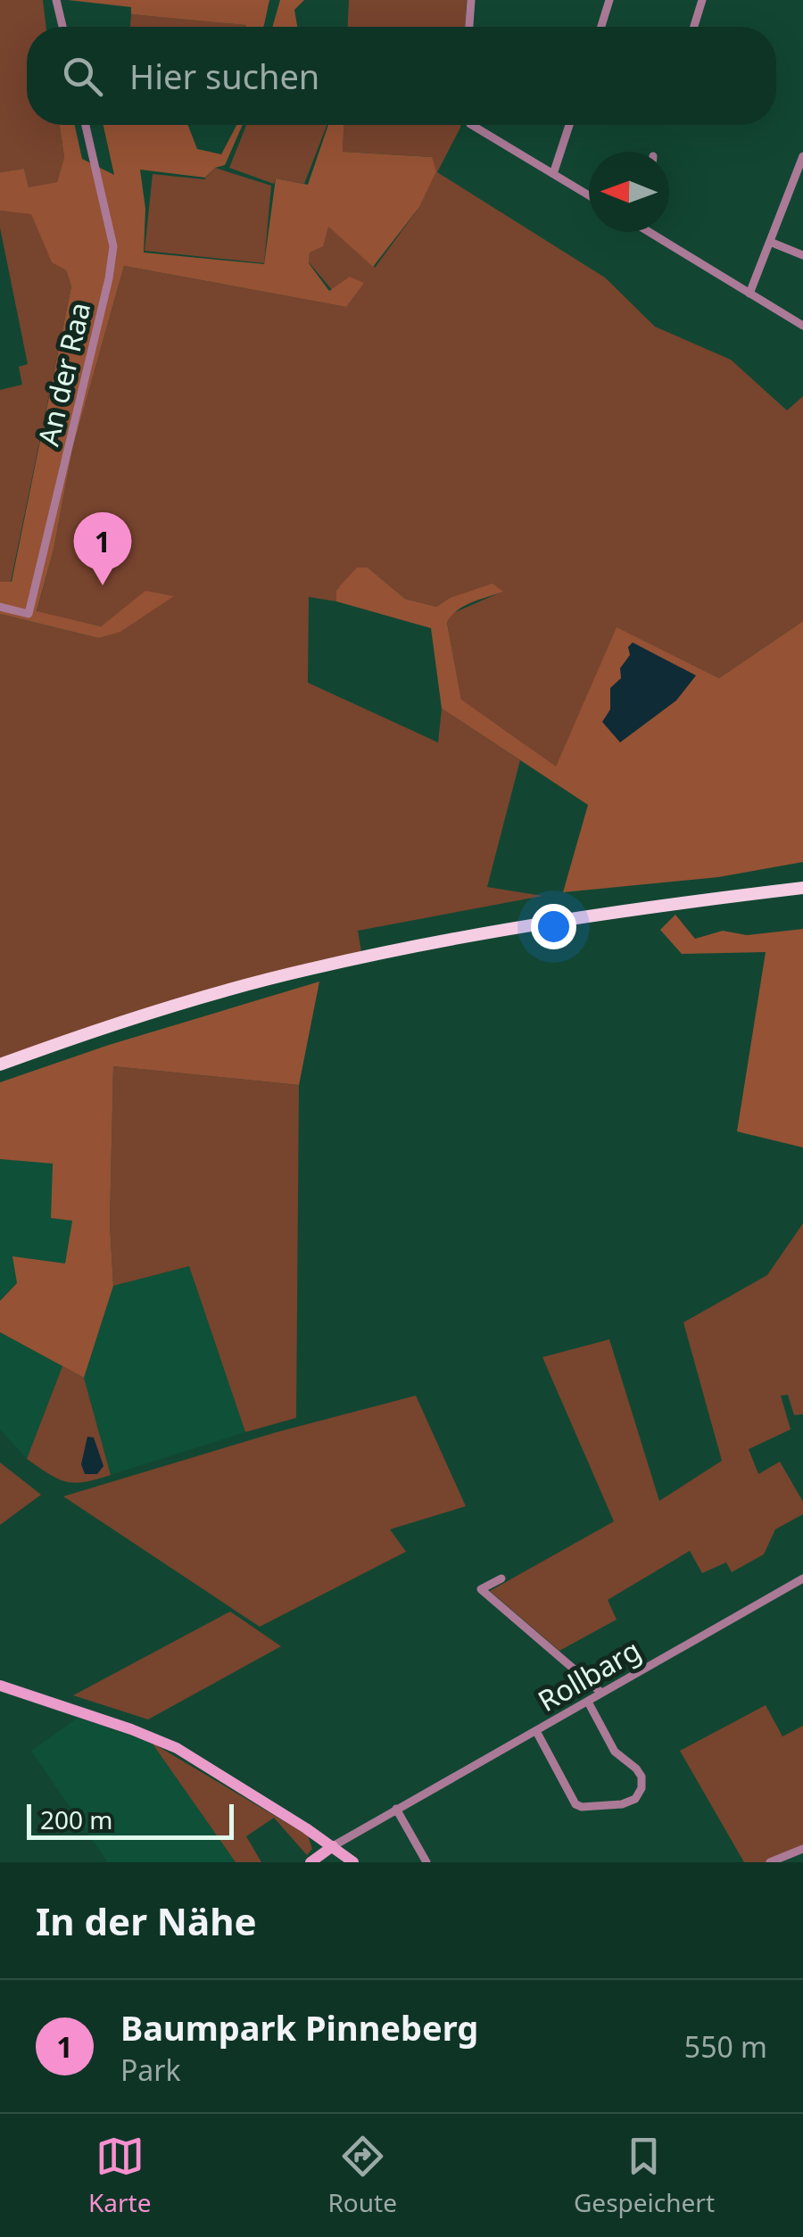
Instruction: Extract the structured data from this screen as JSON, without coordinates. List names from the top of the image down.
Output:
{
  "streets": {
    "street": ["An der Raa", "Rollbarg"]
  },
  "scale_bar": "200 m",
  "north": "left",
  "page": {
    "search": "Hier suchen",
    "pins": "1",
    "scale": "200 m",
    "heading": "In der Nähe",
    "list": [
      {
        "mark": "1",
        "name": "Baumpark Pinneberg",
        "note": "Park",
        "value": "550 m"
      }
    ],
    "nav": ["Karte", "Route", "Gespeichert"]
  }
}
